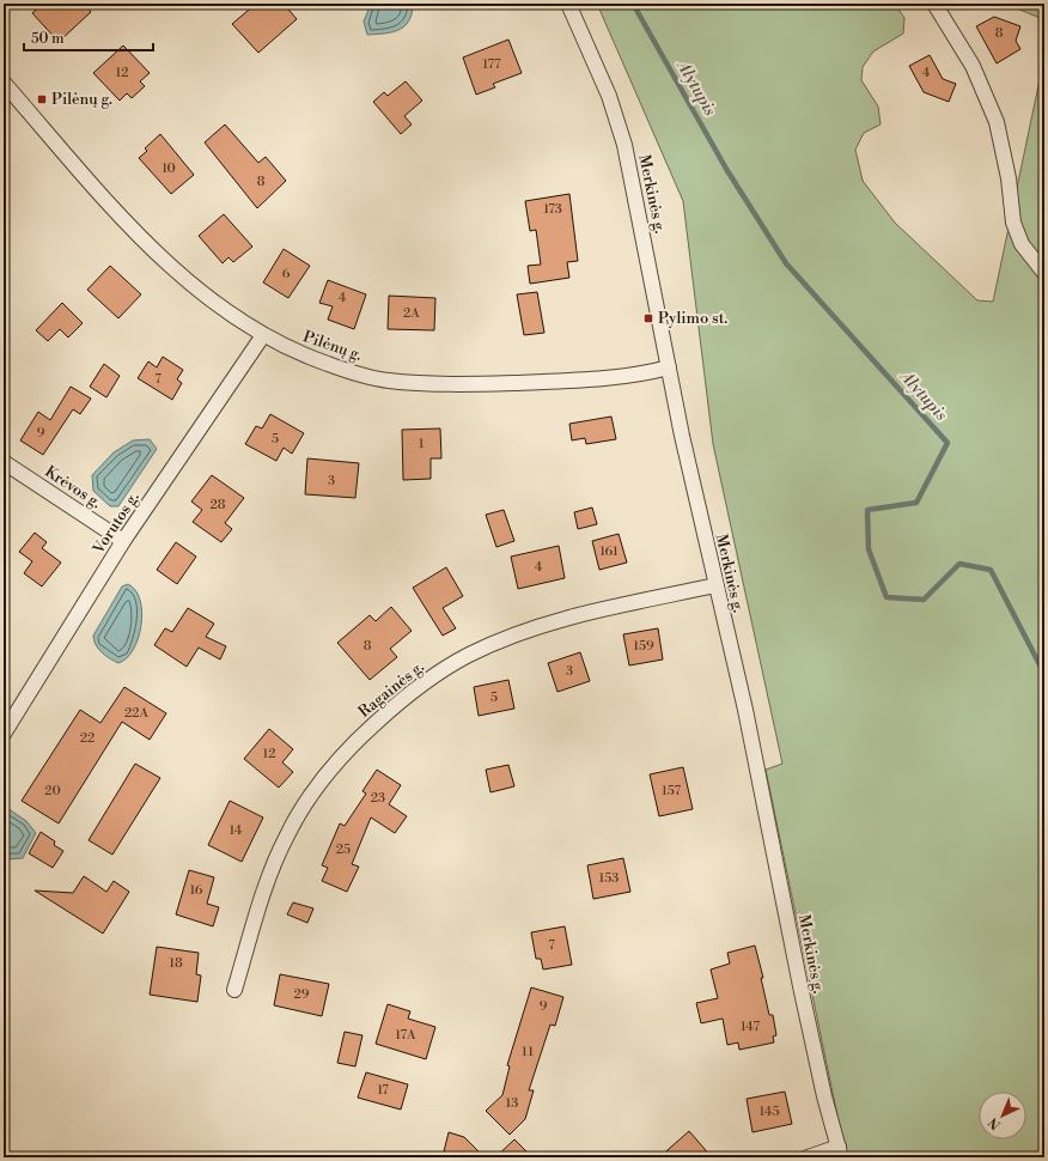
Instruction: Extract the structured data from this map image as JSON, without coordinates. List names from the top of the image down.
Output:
{
  "streets": {
    "street": [
      "Merkinės g.",
      "Pilėnų g.",
      "Krėvos g.",
      "Vorutos g.",
      "Ragainės g."
    ]
  },
  "crossings": [
    ["Merkinės g.", "Pilėnų g."],
    ["Merkinės g.", "Ragainės g."],
    ["Pilėnų g.", "Vorutos g."],
    ["Krėvos g.", "Vorutos g."]
  ],
  "water": ["Alytupis"],
  "places": {
    "transit": ["Pilėnų g.", "Pylimo st."]
  },
  "house_numbers": [
    "8",
    "177",
    "12",
    "4",
    "10",
    "8",
    "173",
    "6",
    "4",
    "2A",
    "7",
    "9",
    "5",
    "1",
    "3",
    "28",
    "161",
    "4",
    "8",
    "159",
    "3",
    "5",
    "22A",
    "22",
    "12",
    "20",
    "157",
    "23",
    "14",
    "25",
    "153",
    "16",
    "7",
    "18",
    "29",
    "9",
    "147",
    "17A",
    "11",
    "17",
    "13",
    "145"
  ],
  "scale_bar": "50 m",
  "north": "bottom left"
}
